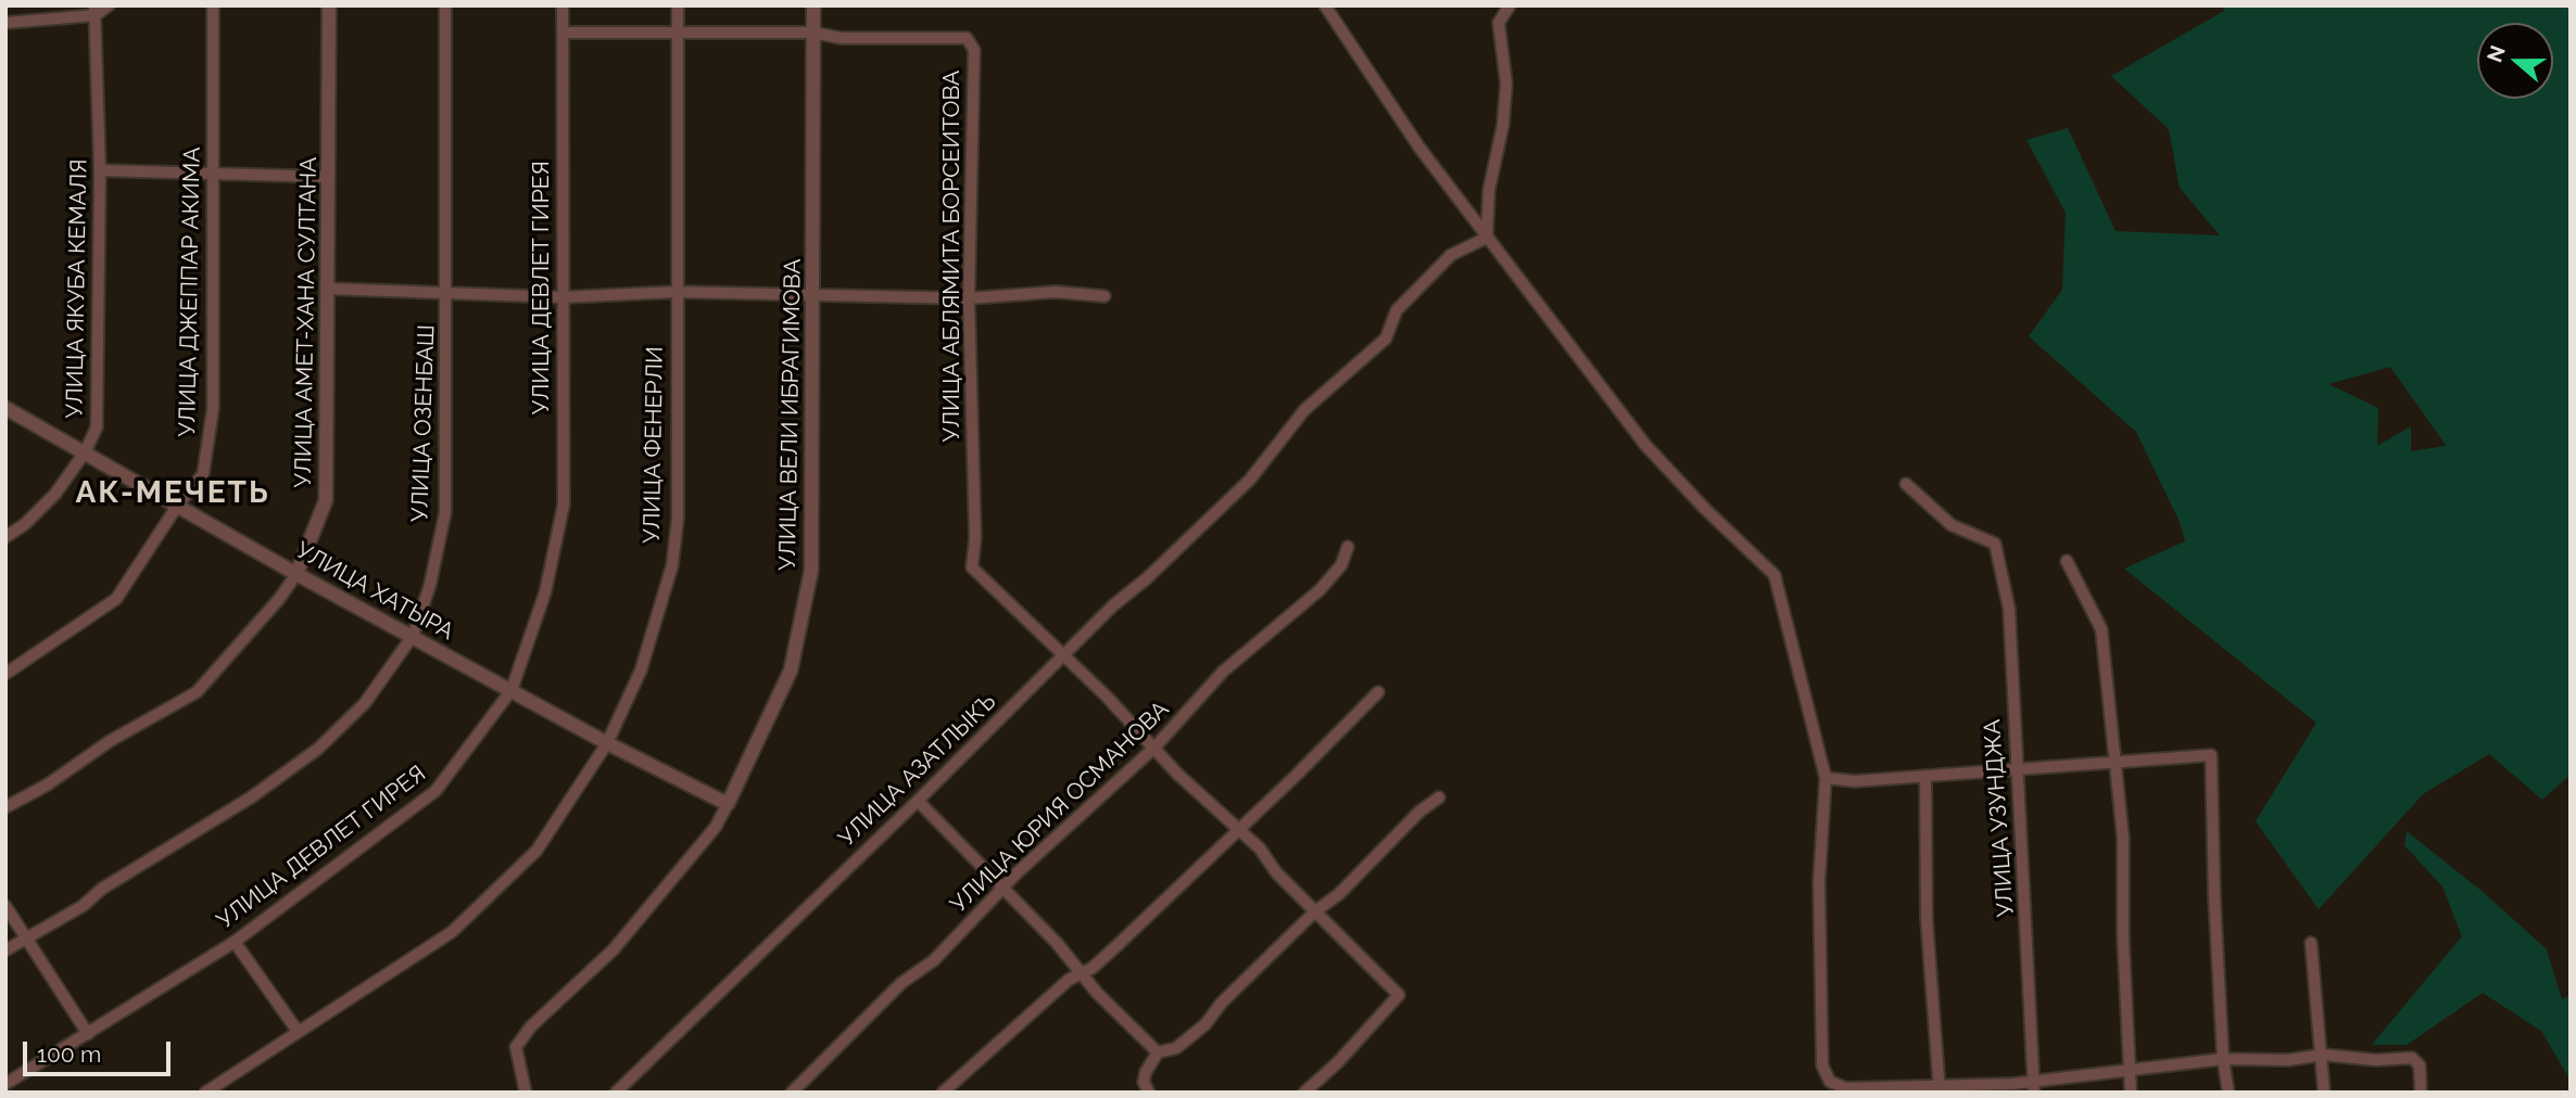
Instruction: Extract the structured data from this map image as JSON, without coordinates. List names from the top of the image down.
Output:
{
  "streets": {
    "street": [
      "УЛИЦА АБЛЯМИТА БОРСЕИТОВА",
      "УЛИЦА ДЕВЛЕТ ГИРЕЯ",
      "УЛИЦА ЯКУБА КЕМАЛЯ",
      "УЛИЦА ДЖЕППАР АКИМА",
      "УЛИЦА АМЕТ-ХАНА СУЛТАНА",
      "УЛИЦА ВЕЛИ ИБРАГИМОВА",
      "УЛИЦА ОЗЕНБАШ",
      "УЛИЦА ФЕНЕРЛИ",
      "УЛИЦА ХАТЫРА",
      "УЛИЦА АЗАТЛЫКЪ",
      "УЛИЦА ЮРИЯ ОСМАНОВА",
      "УЛИЦА УЗУНДЖА"
    ]
  },
  "crossings": [
    ["УЛИЦА АБЛЯМИТА БОРСЕИТОВА", "УЛИЦА ВЕЛИ ИБРАГИМОВА"],
    ["УЛИЦА АБЛЯМИТА БОРСЕИТОВА", "УЛИЦА АЗАТЛЫКЪ"],
    ["УЛИЦА ДЕВЛЕТ ГИРЕЯ", "УЛИЦА ХАТЫРА"],
    ["УЛИЦА ЯКУБА КЕМАЛЯ", "УЛИЦА ХАТЫРА"],
    ["УЛИЦА ДЖЕППАР АКИМА", "УЛИЦА ХАТЫРА"],
    ["УЛИЦА АМЕТ-ХАНА СУЛТАНА", "УЛИЦА ХАТЫРА"],
    ["УЛИЦА ВЕЛИ ИБРАГИМОВА", "УЛИЦА ХАТЫРА"],
    ["УЛИЦА ОЗЕНБАШ", "УЛИЦА ХАТЫРА"],
    ["УЛИЦА ФЕНЕРЛИ", "УЛИЦА ХАТЫРА"]
  ],
  "districts": ["АК-МЕЧЕТЬ"],
  "scale_bar": "100 m",
  "north": "left"
}
